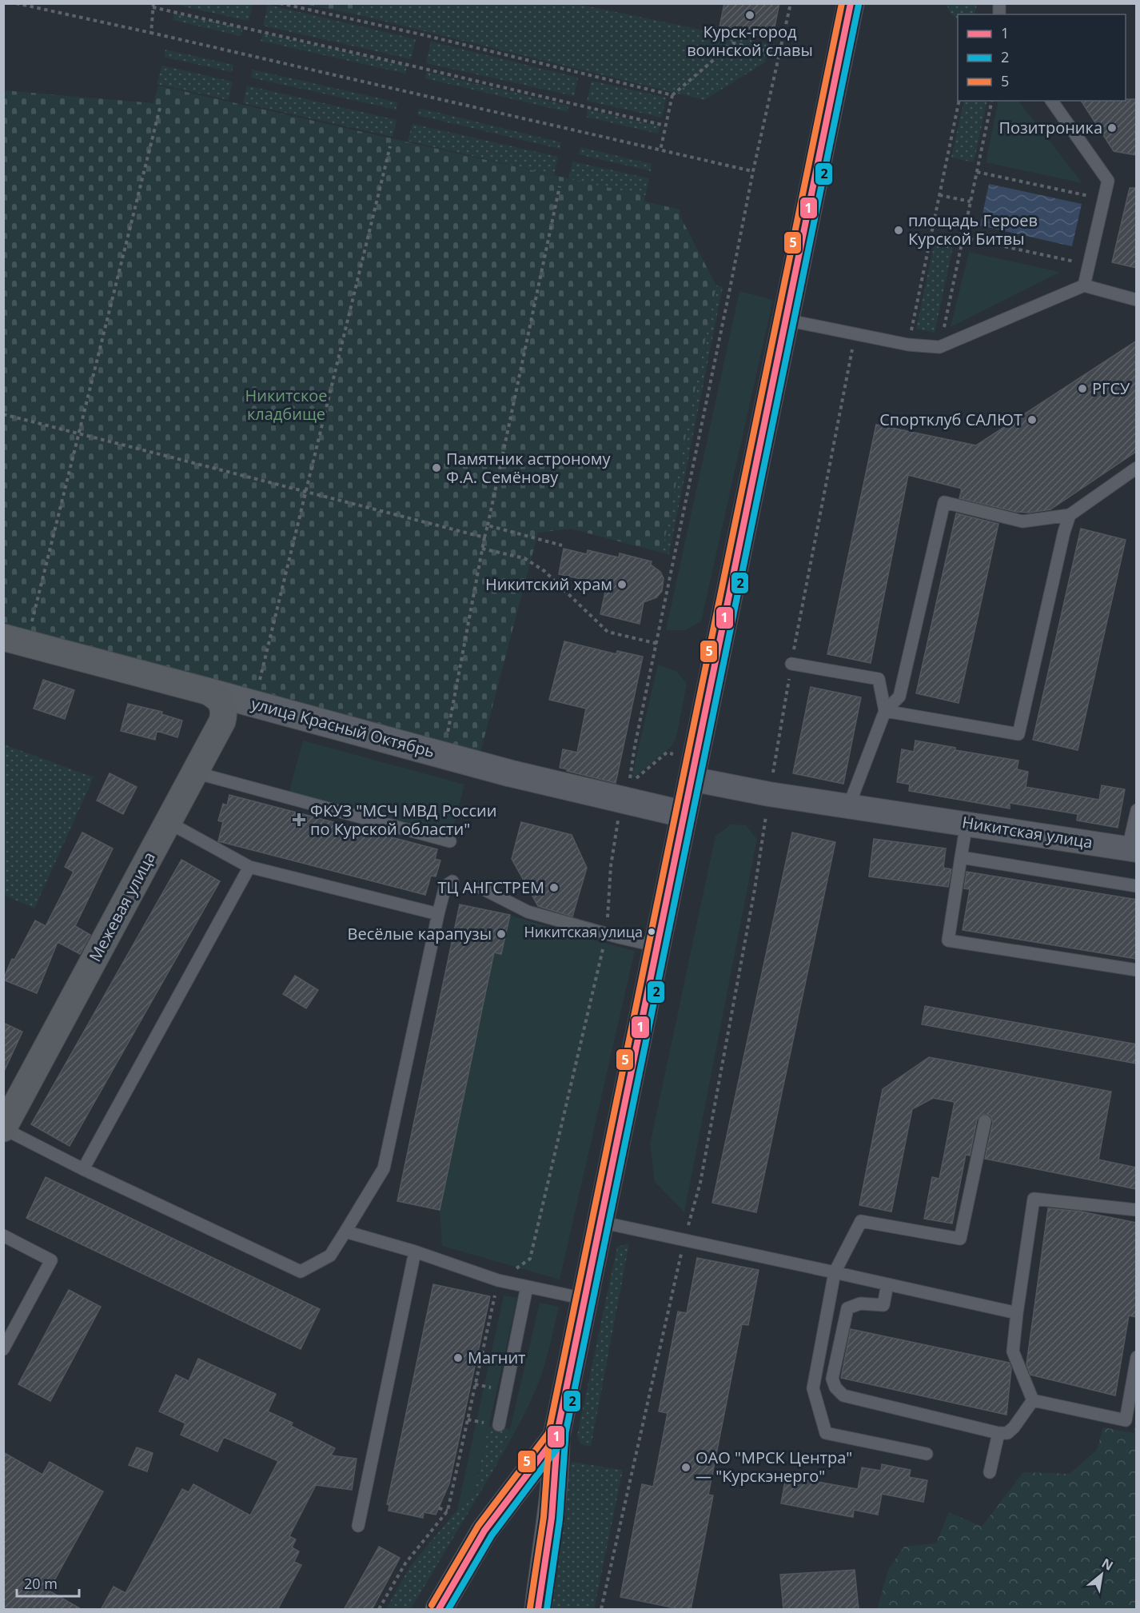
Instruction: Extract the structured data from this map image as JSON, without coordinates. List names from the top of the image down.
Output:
{
  "streets": {
    "main road": ["улица Красный Октябрь", "Межевая улица"],
    "street": ["Никитская улица"]
  },
  "crossings": [
    ["улица Красный Октябрь", "Межевая улица"]
  ],
  "parks": ["Никитское кладбище"],
  "places": {
    "other": [
      "Курск-город воинской славы",
      "Позитроника",
      "площадь Героев Курской Битвы",
      "РГСУ",
      "Спортклуб САЛЮТ",
      "Памятник астроному Ф.А. Семёнову",
      "Никитский храм",
      "ТЦ АНГСТРЕМ",
      "Никитская улица",
      "Весёлые карапузы",
      "Магнит",
      "ОАО \"МРСК Центра\" — \"Курскэнерго\""
    ],
    "health": ["ФКУЗ \"МСЧ МВД России по Курской области\""]
  },
  "lines": ["transit line 1", "transit line 5", "transit line 2"],
  "legend": ["1", "2", "5"],
  "scale_bar": "20 m",
  "north": "top right"
}
